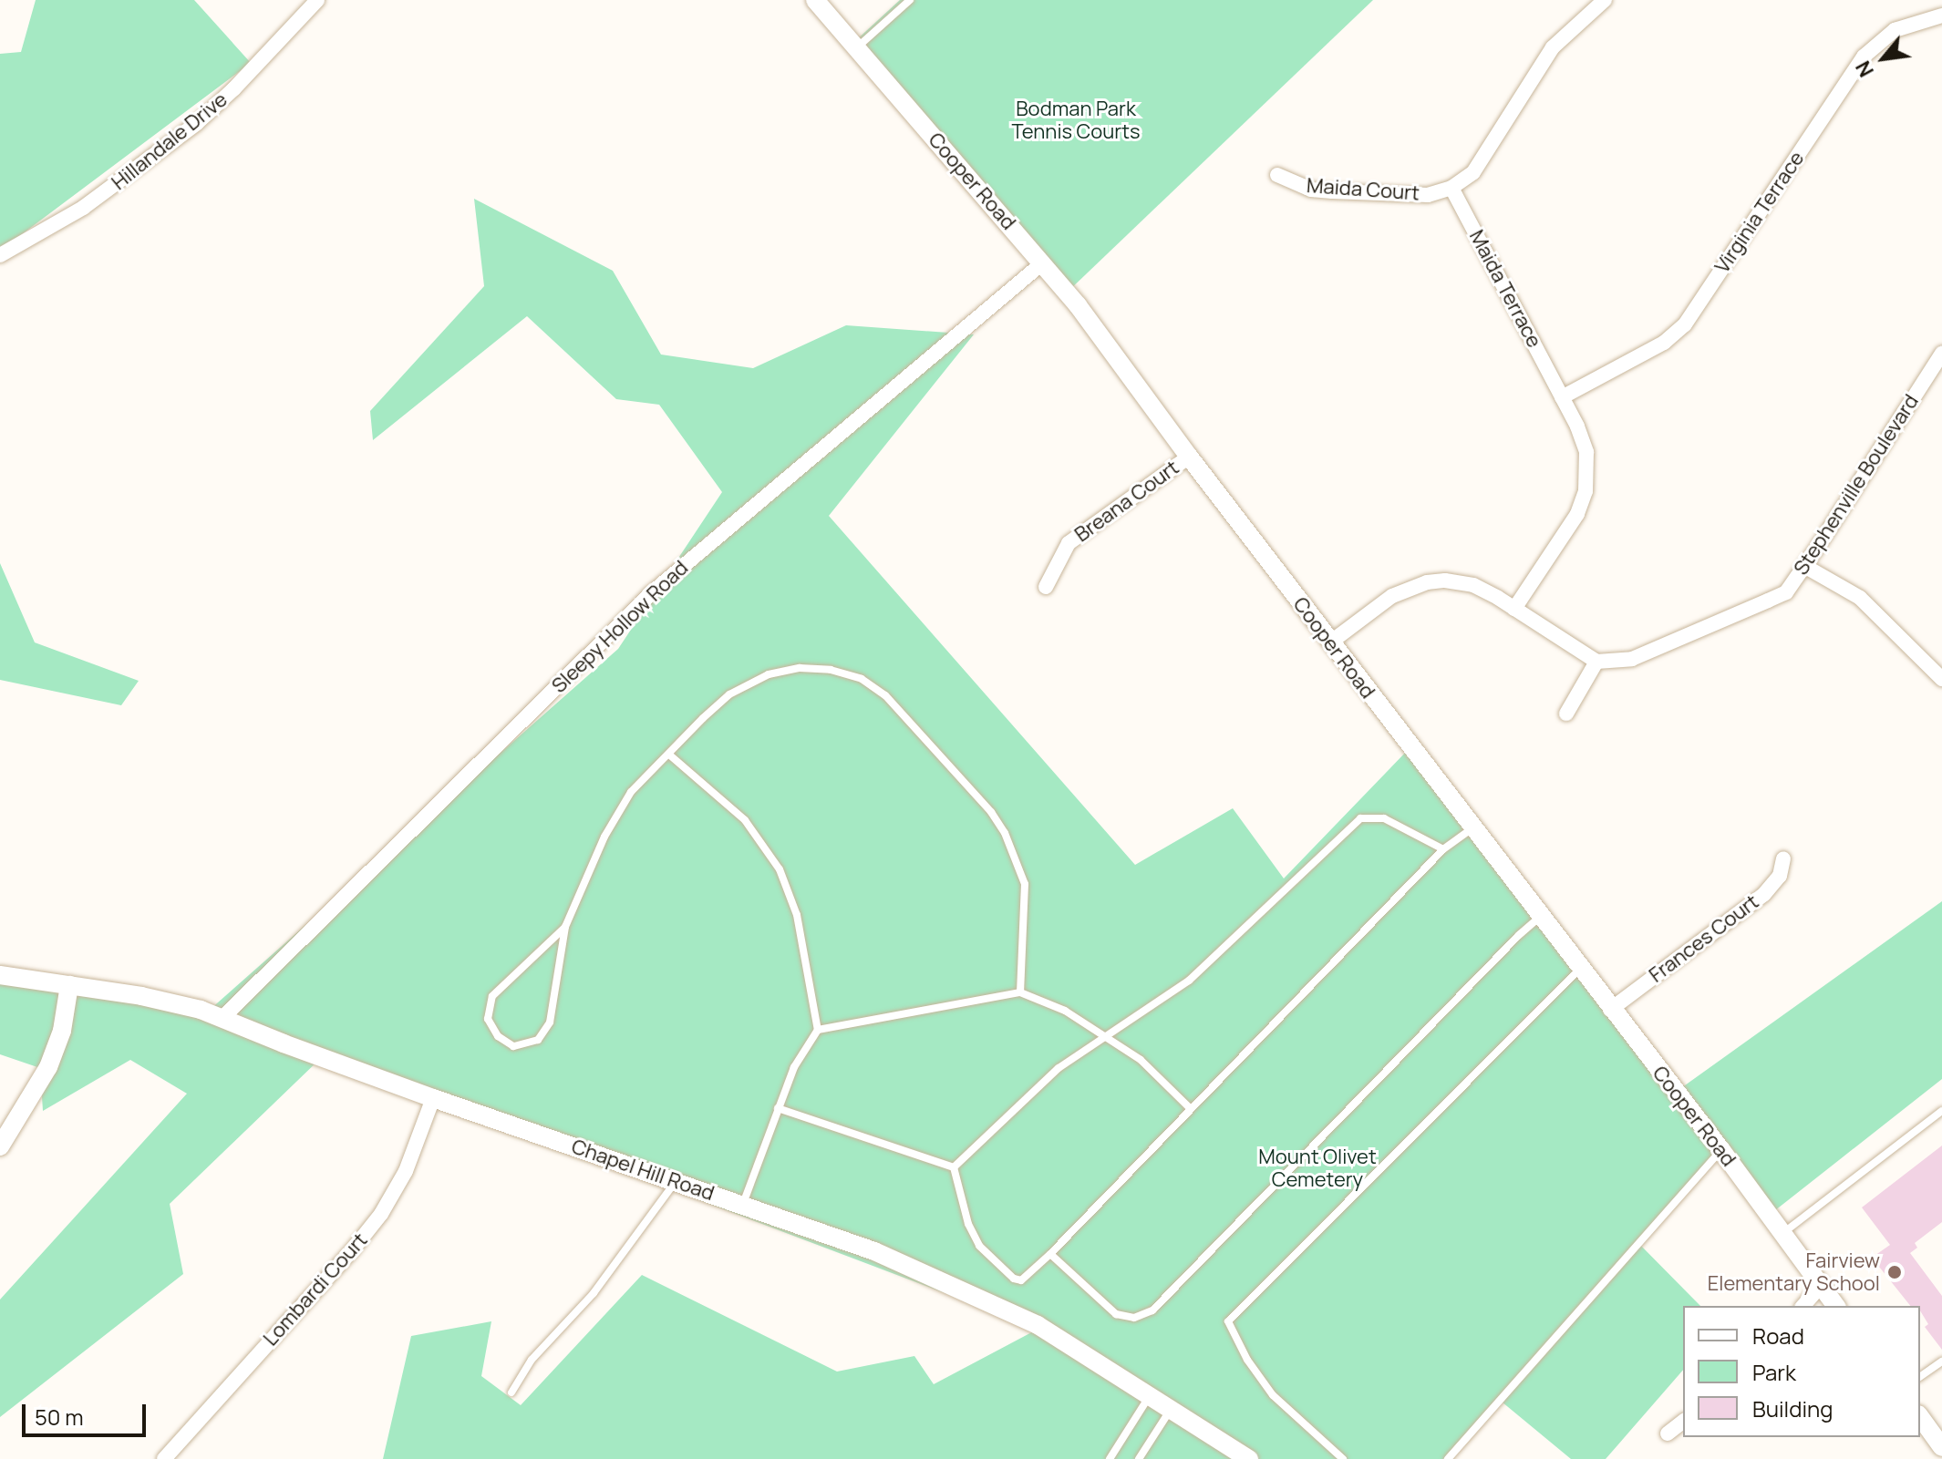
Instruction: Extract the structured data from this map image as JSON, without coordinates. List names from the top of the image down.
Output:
{
  "streets": {
    "street": [
      "Hillandale Drive",
      "Cooper Road",
      "Maida Court",
      "Virginia Terrace",
      "Maida Terrace",
      "Stephenville Boulevard",
      "Breana Court",
      "Sleepy Hollow Road",
      "Frances Court",
      "Chapel Hill Road",
      "Lombardi Court"
    ]
  },
  "crossings": [
    ["Cooper Road", "Breana Court"],
    ["Cooper Road", "Sleepy Hollow Road"],
    ["Cooper Road", "Frances Court"],
    ["Maida Court", "Maida Terrace"],
    ["Virginia Terrace", "Maida Terrace"],
    ["Sleepy Hollow Road", "Chapel Hill Road"],
    ["Chapel Hill Road", "Lombardi Court"]
  ],
  "parks": ["Bodman Park Tennis Courts", "Mount Olivet Cemetery"],
  "places": ["Fairview Elementary School"],
  "legend": ["Road", "Park", "Building"],
  "scale_bar": "50 m",
  "north": "bottom left"
}
